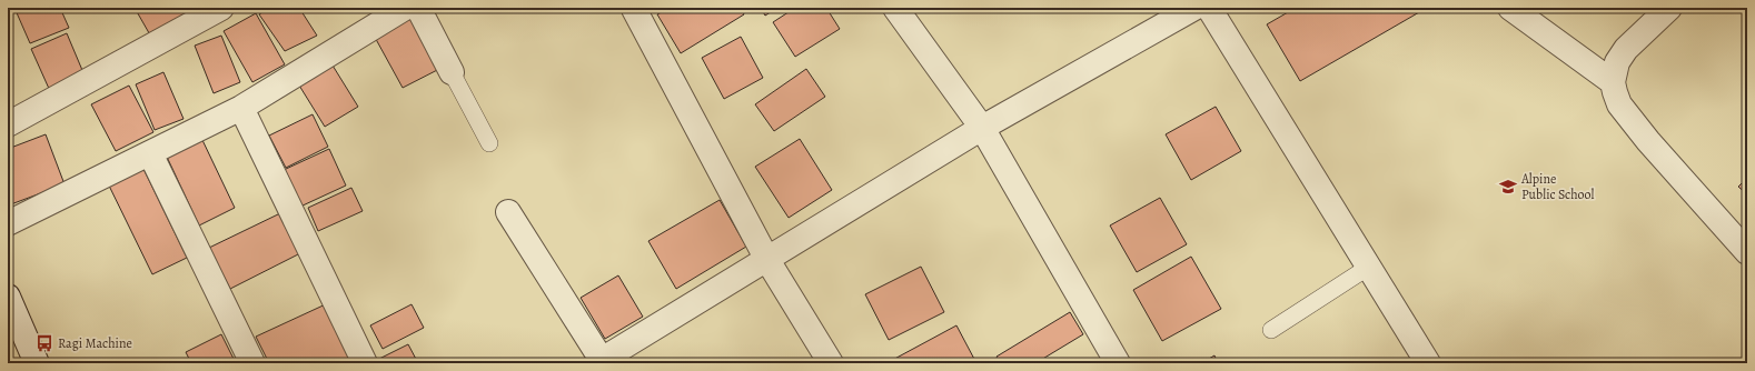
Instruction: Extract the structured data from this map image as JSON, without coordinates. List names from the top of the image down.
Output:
{
  "places": {
    "school or university": ["Alpine Public School"],
    "bus stop": ["Ragi Machine"]
  }
}
